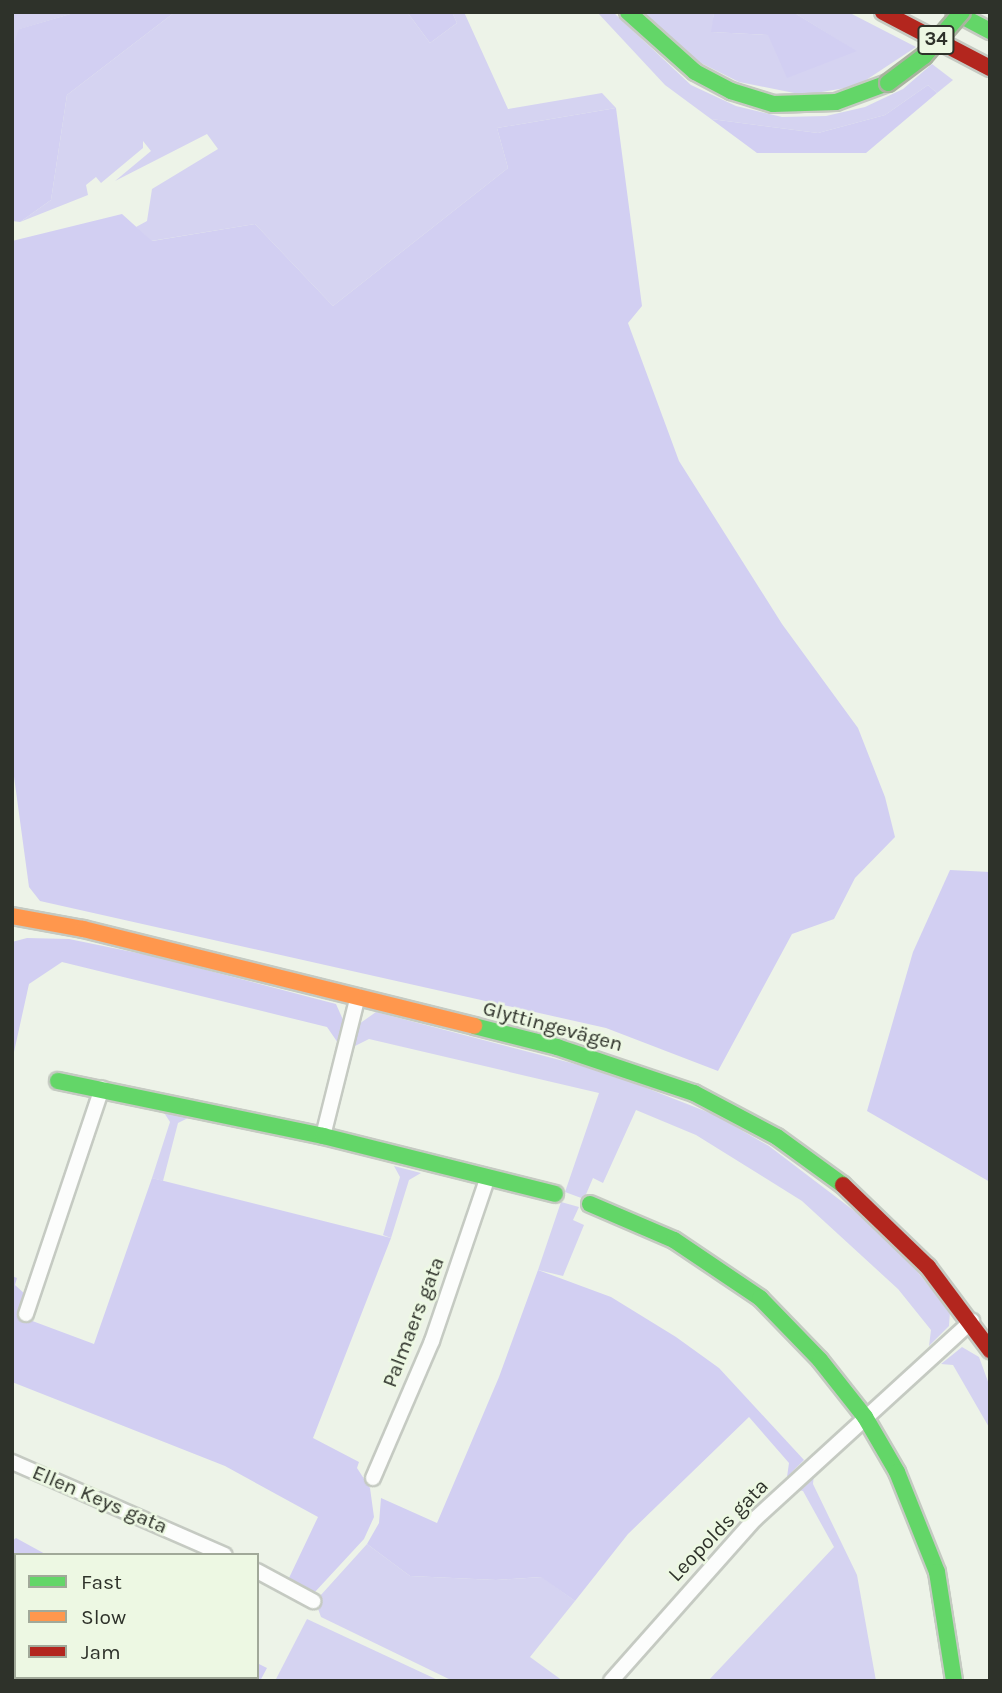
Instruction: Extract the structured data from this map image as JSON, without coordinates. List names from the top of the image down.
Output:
{
  "streets": {
    "main road": ["34", "Glyttingevägen"],
    "street": ["Palmaers gata", "Ellen Keys gata", "Leopolds gata"]
  },
  "crossings": [
    ["Glyttingevägen", "Leopolds gata"]
  ],
  "legend": ["Fast", "Slow", "Jam"]
}
